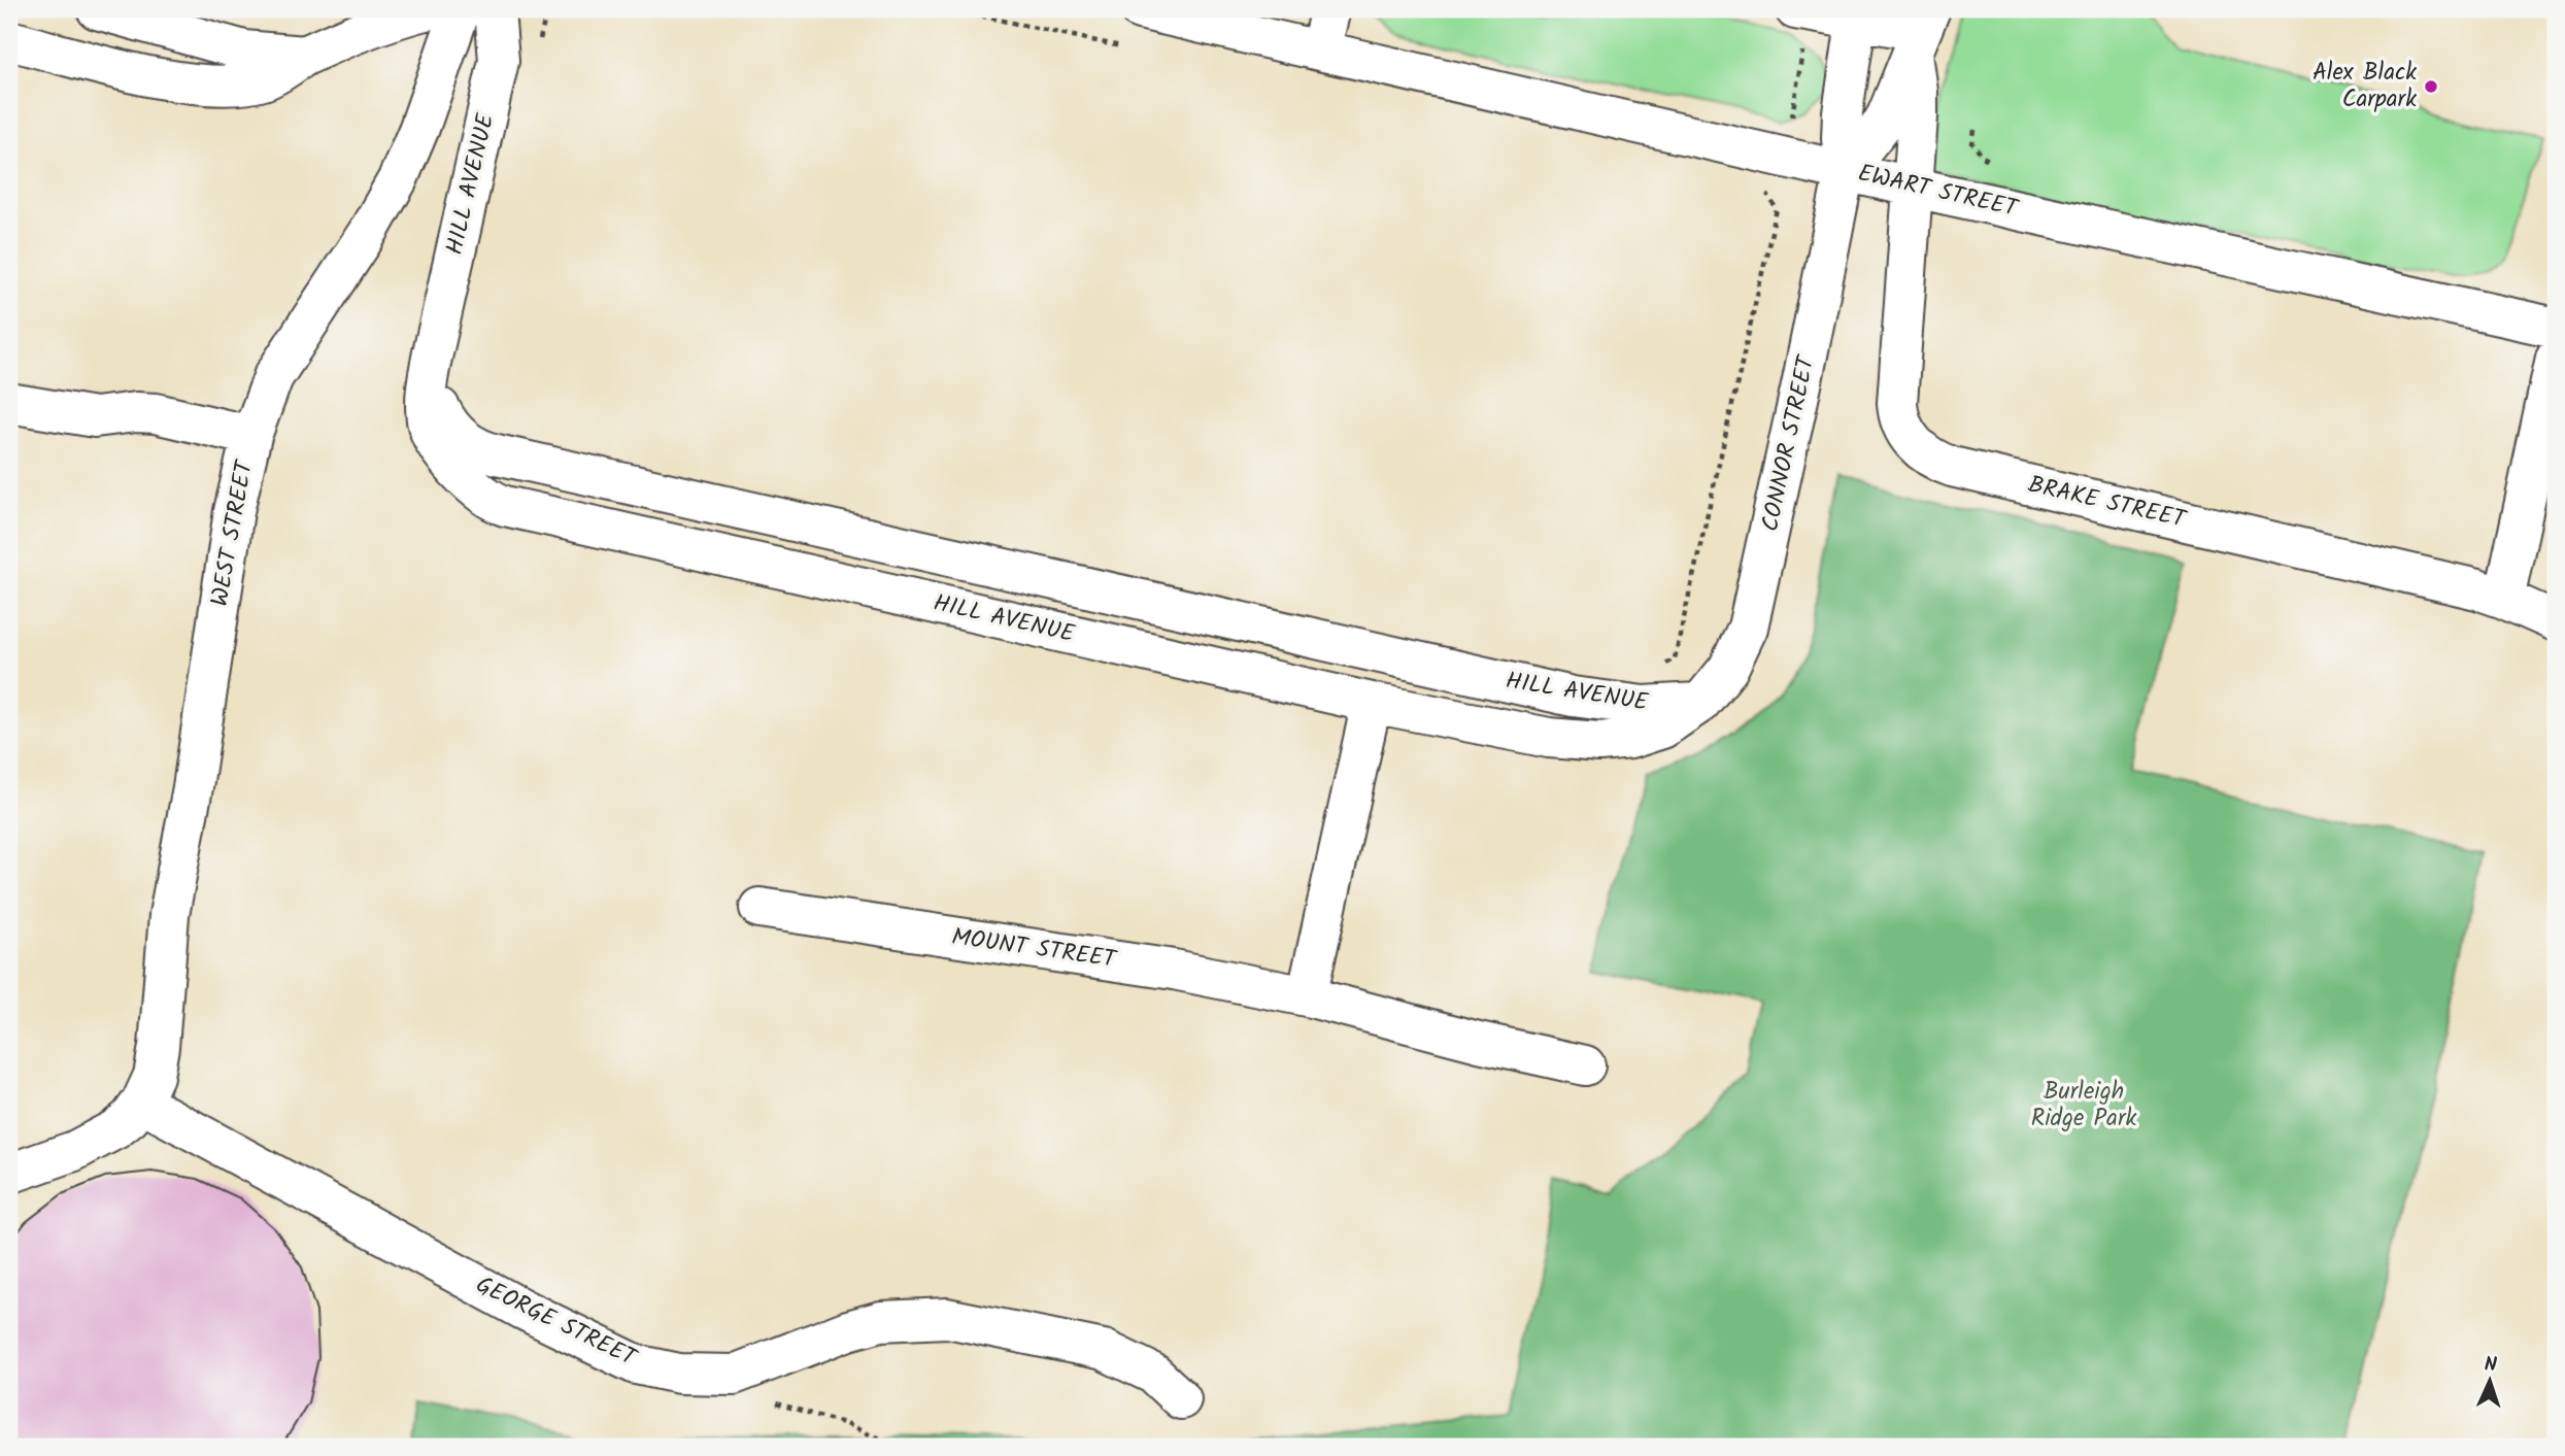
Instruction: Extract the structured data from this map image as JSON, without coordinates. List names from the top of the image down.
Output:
{
  "streets": {
    "street": [
      "HILL AVENUE",
      "EWART STREET",
      "CONNOR STREET",
      "BRAKE STREET",
      "WEST STREET",
      "MOUNT STREET",
      "GEORGE STREET"
    ]
  },
  "crossings": [
    ["HILL AVENUE", "CONNOR STREET"],
    ["EWART STREET", "CONNOR STREET"],
    ["EWART STREET", "BRAKE STREET"],
    ["CONNOR STREET", "BRAKE STREET"],
    ["WEST STREET", "GEORGE STREET"]
  ],
  "parks": ["Burleigh Ridge Park"],
  "places": ["Alex Black Carpark"],
  "north": "top"
}
